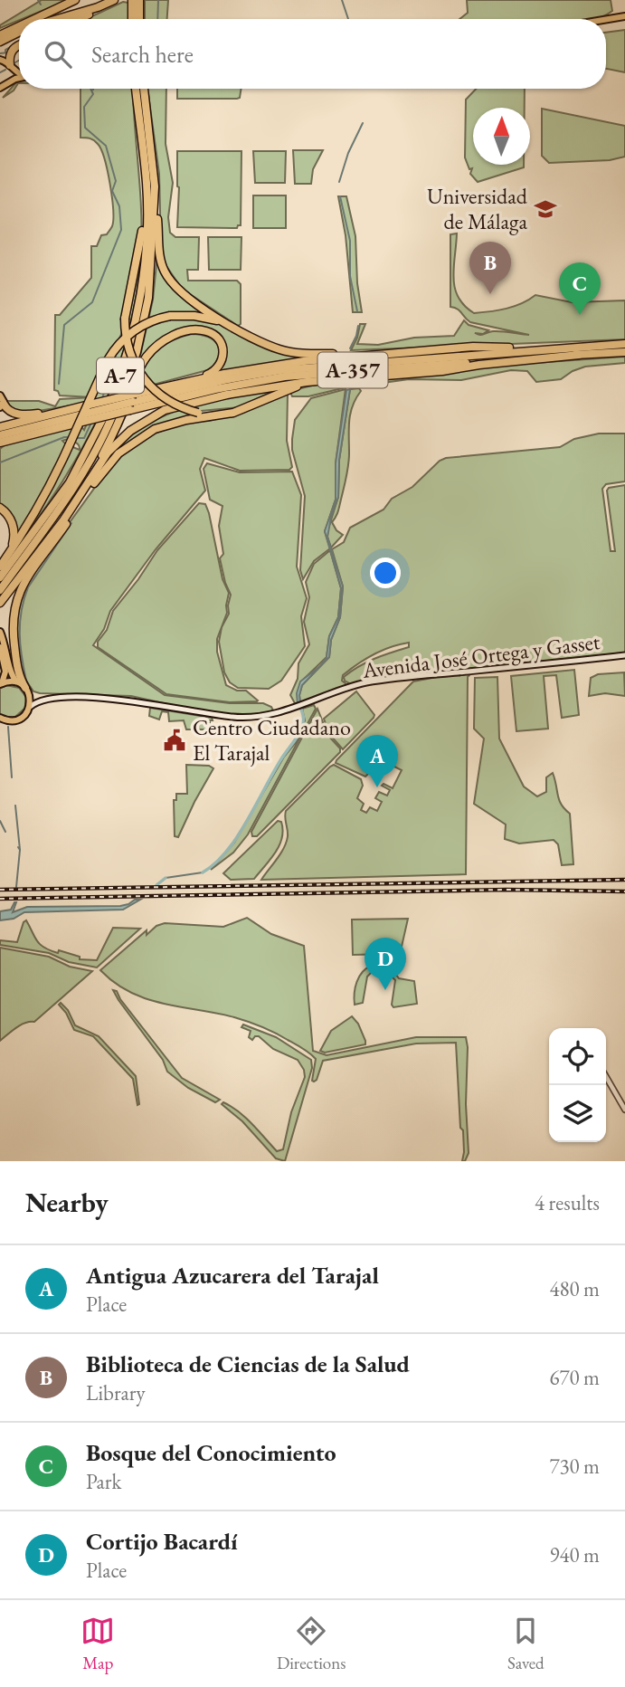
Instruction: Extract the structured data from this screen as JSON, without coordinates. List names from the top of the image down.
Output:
{
  "streets": {
    "highway": ["A-357", "A-7"],
    "main road": ["Avenida José Ortega y Gasset"]
  },
  "places": {
    "school or university": ["Universidad de Málaga"],
    "public building": ["Centro Ciudadano El Tarajal"]
  },
  "north": "top",
  "page": {
    "search": "Search here",
    "pins": [
      "B",
      "C",
      "A",
      "D"
    ],
    "heading": ["Nearby", "4 results"],
    "list": [
      {
        "mark": "A",
        "name": "Antigua Azucarera del Tarajal",
        "note": "Place",
        "value": "480 m"
      },
      {
        "mark": "B",
        "name": "Biblioteca de Ciencias de la Salud",
        "note": "Library",
        "value": "670 m"
      },
      {
        "mark": "C",
        "name": "Bosque del Conocimiento",
        "note": "Park",
        "value": "730 m"
      },
      {
        "mark": "D",
        "name": "Cortijo Bacardí",
        "note": "Place",
        "value": "940 m"
      }
    ],
    "nav": ["Map", "Directions", "Saved"]
  }
}
